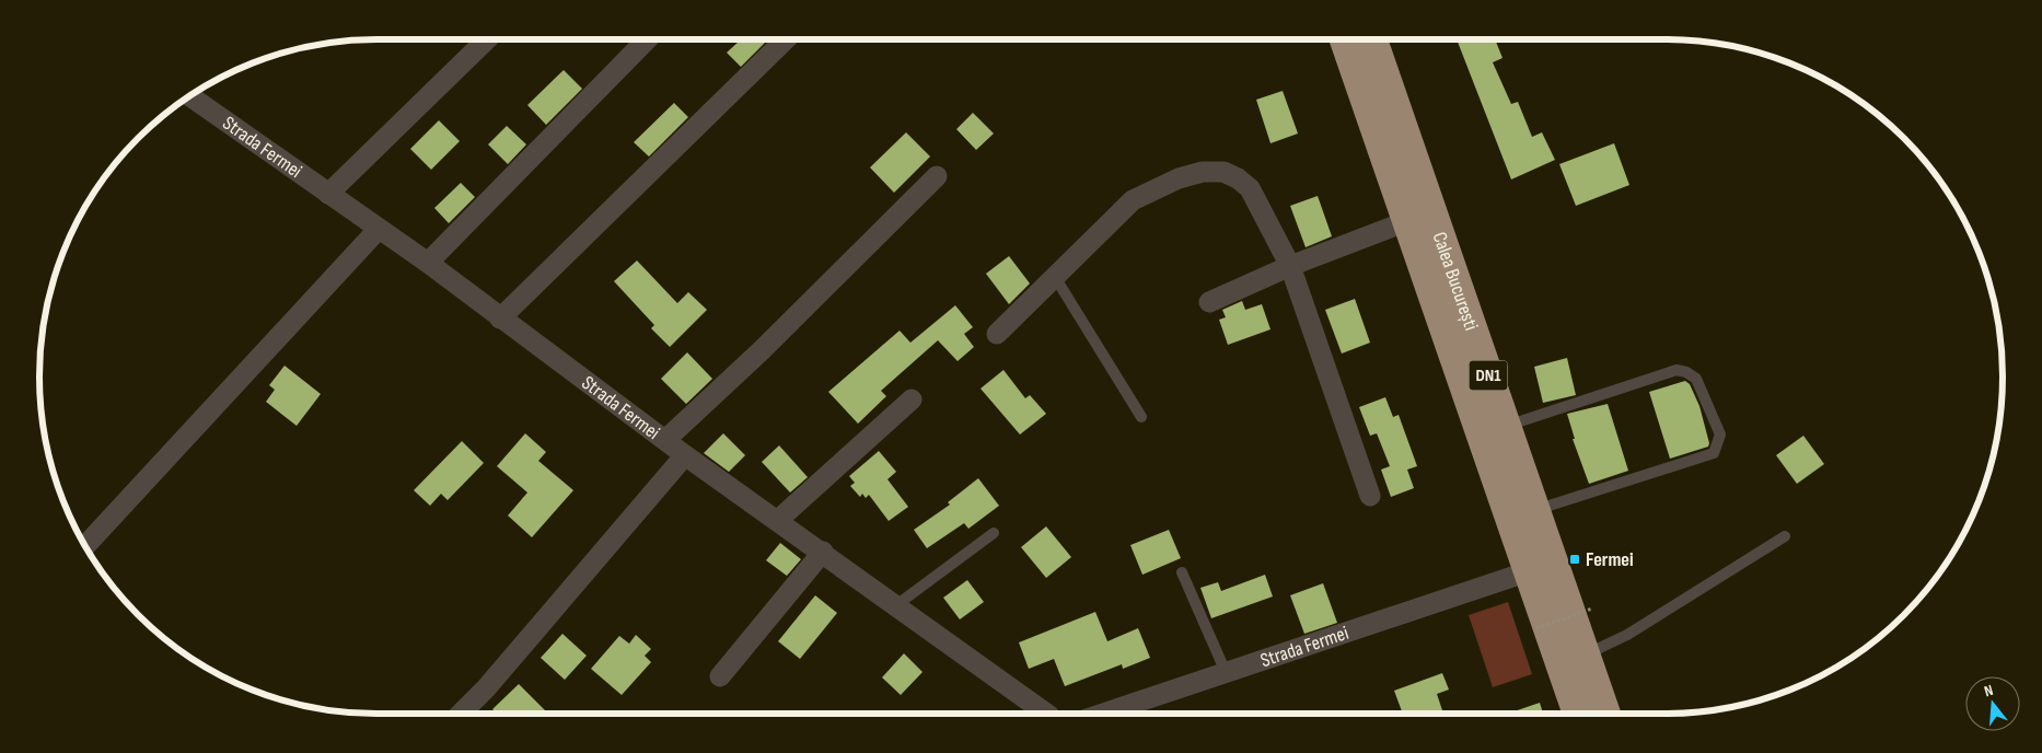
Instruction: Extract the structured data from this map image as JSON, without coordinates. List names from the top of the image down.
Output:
{
  "streets": {
    "highway": ["Calea București", "DN1"],
    "street": ["Strada Fermei"]
  },
  "crossings": [
    ["Strada Fermei", "Calea București"]
  ],
  "places": {
    "transit": ["Fermei"]
  },
  "north": "top"
}
